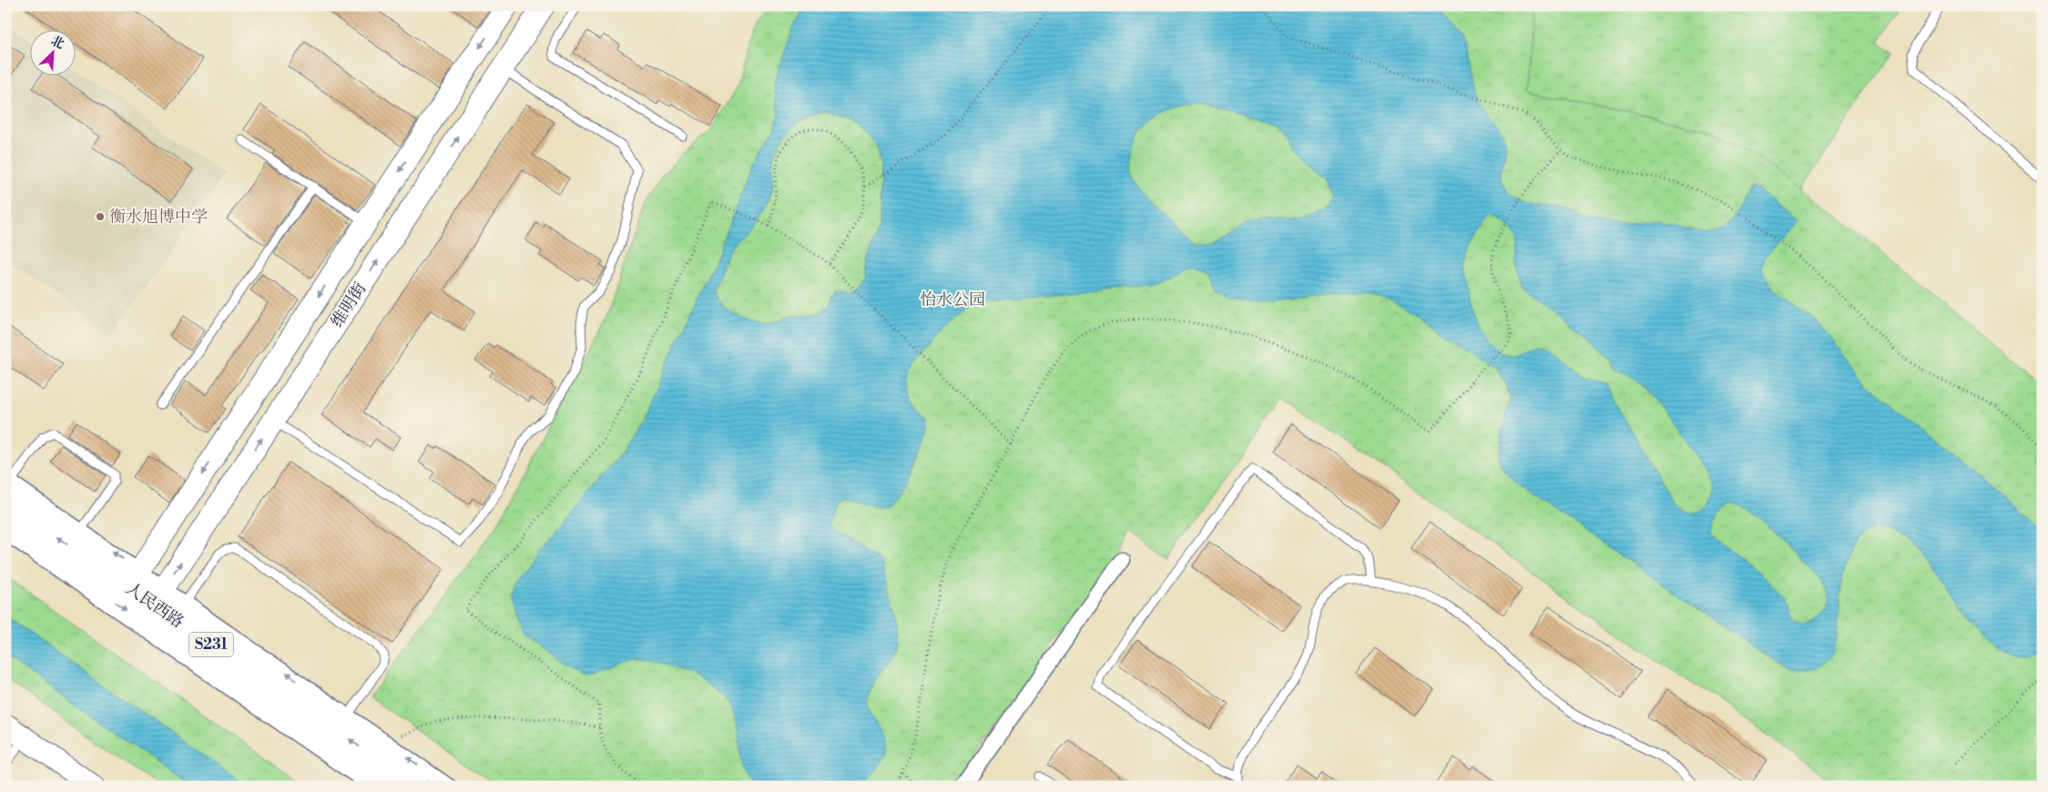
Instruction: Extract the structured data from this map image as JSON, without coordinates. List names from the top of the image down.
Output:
{
  "streets": {
    "main road": ["人民西路", "S231"],
    "street": ["维明街"]
  },
  "crossings": [
    ["维明街", "人民西路"]
  ],
  "parks": ["怡水公园"],
  "places": ["衡水旭博中学"],
  "north": "top right"
}
